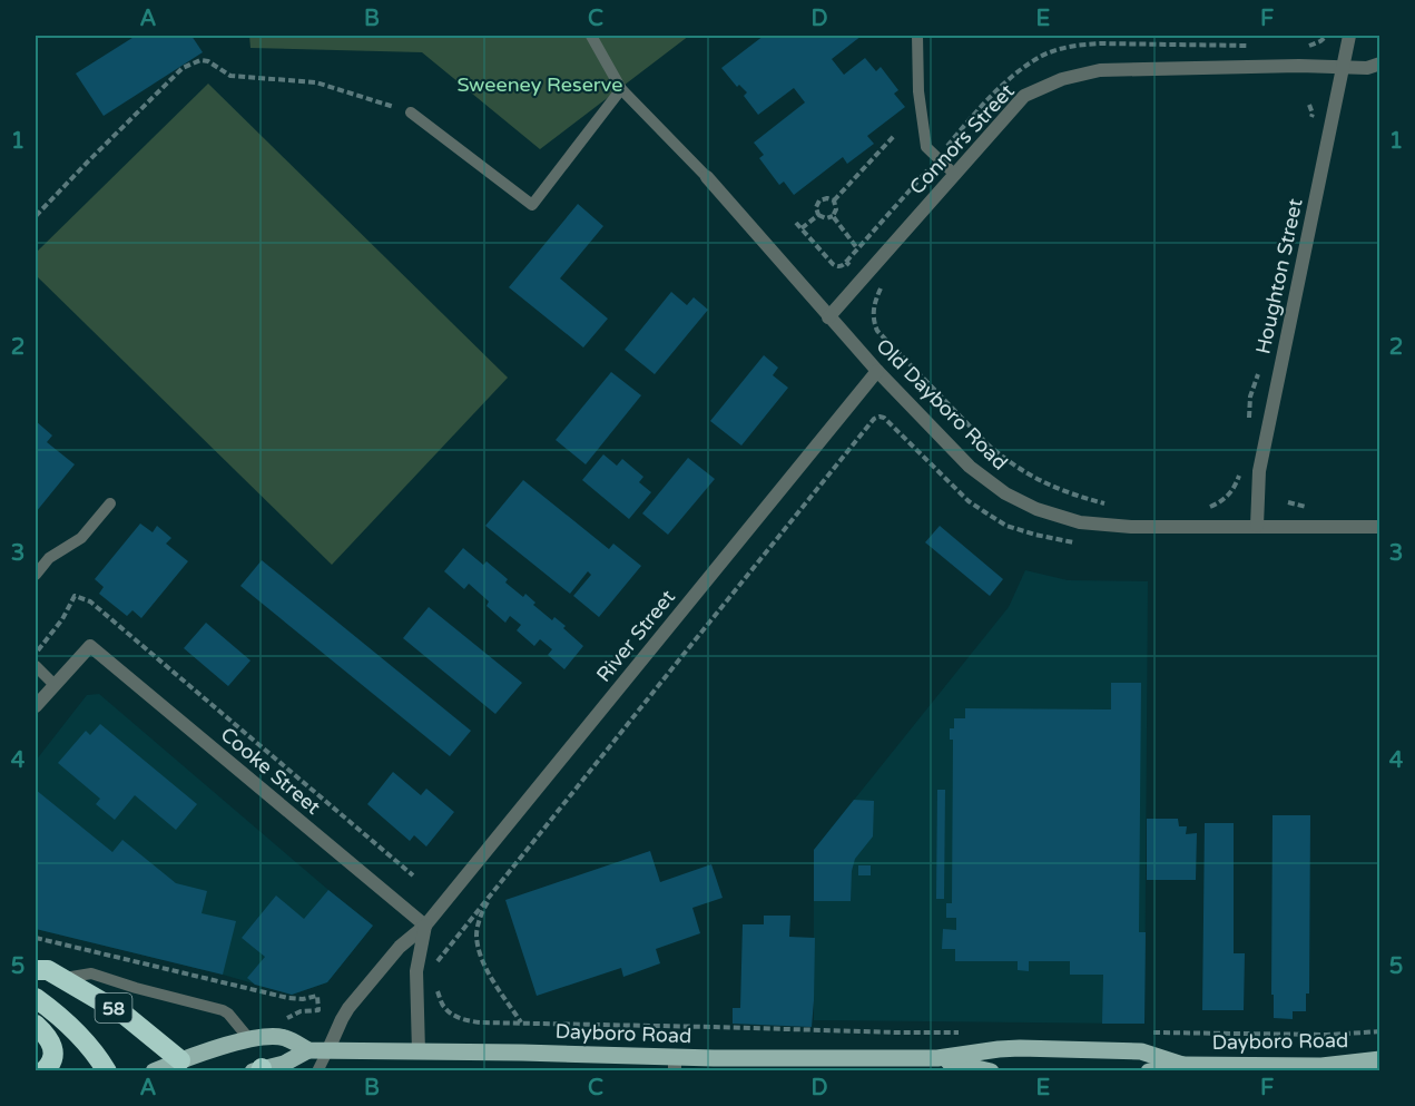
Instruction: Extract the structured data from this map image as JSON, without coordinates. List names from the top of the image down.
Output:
{
  "streets": {
    "highway": ["58"],
    "main road": ["Dayboro Road"],
    "street": [
      "Connors Street",
      "Houghton Street",
      "Old Dayboro Road",
      "River Street",
      "Cooke Street"
    ]
  },
  "crossings": [
    ["Connors Street", "Houghton Street"],
    ["Connors Street", "Old Dayboro Road"],
    ["Houghton Street", "Old Dayboro Road"],
    ["Old Dayboro Road", "River Street"],
    ["River Street", "Cooke Street"],
    ["River Street", "Dayboro Road"],
    ["58", "Dayboro Road"]
  ],
  "parks": ["Sweeney Reserve"],
  "grid": {
    "columns": [
      "A",
      "B",
      "C",
      "D",
      "E",
      "F"
    ],
    "rows": [
      "1",
      "2",
      "3",
      "4",
      "5"
    ]
  }
}
